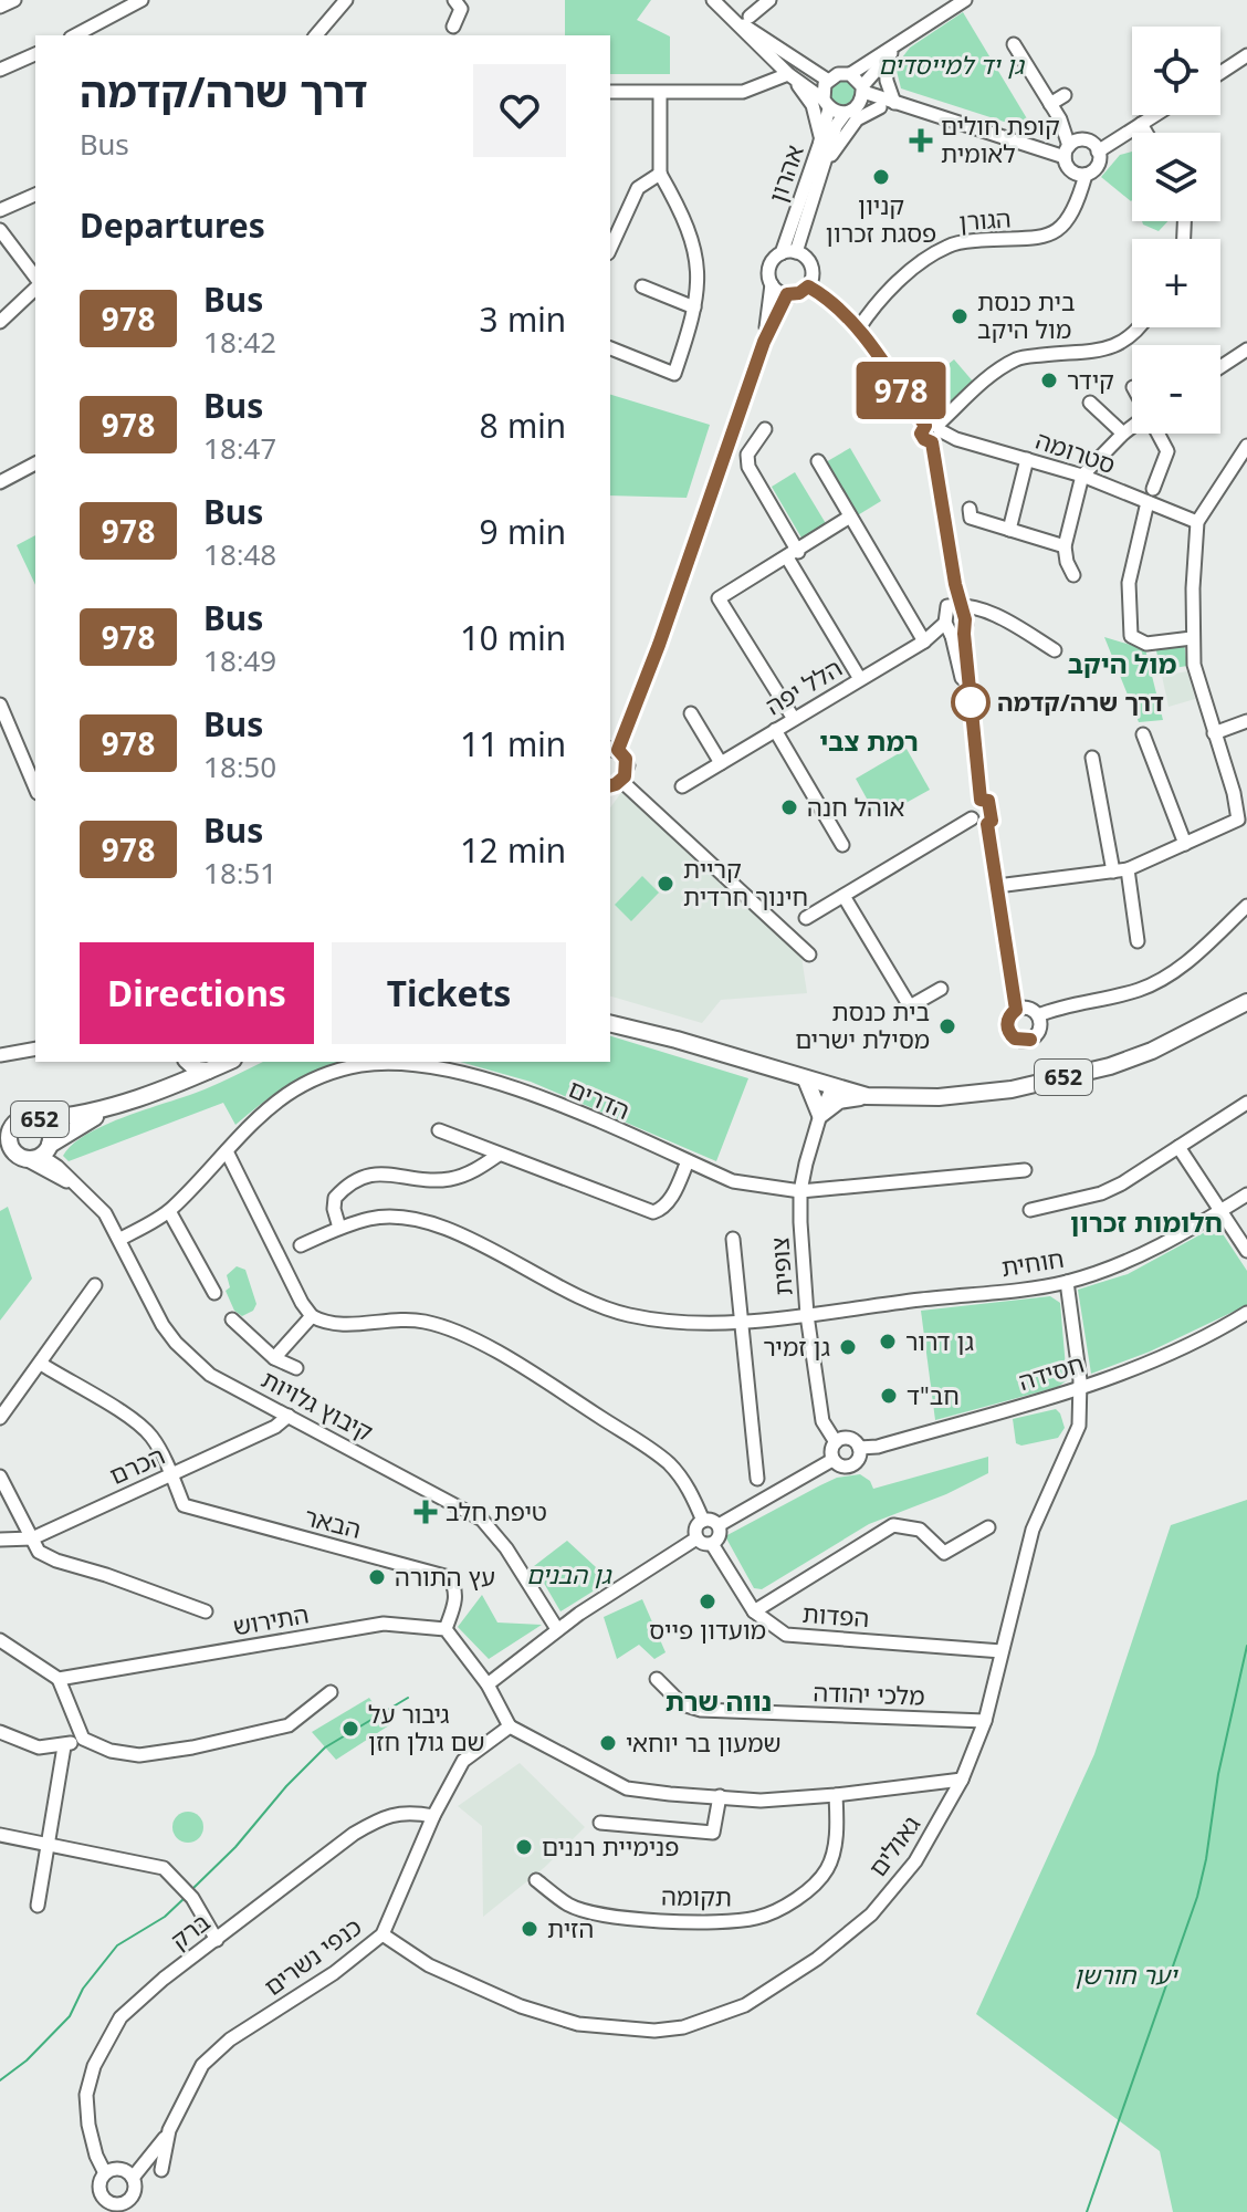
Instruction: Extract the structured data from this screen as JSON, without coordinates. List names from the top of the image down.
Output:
{
  "streets": {
    "main road": ["652"],
    "street": [
      "אהרון",
      "הגורן",
      "סטרומה",
      "הלל יפה",
      "הדרים",
      "חוחית",
      "צופית",
      "חסידה",
      "קיבוץ גלויות",
      "הכרם",
      "הבאר",
      "הפדות",
      "התירוש",
      "מלכי יהודה",
      "גאולים",
      "תקומה",
      "ברק",
      "כנפי נשרים"
    ]
  },
  "crossings": [
    ["652", "צופית"],
    ["652", "קיבוץ גלויות"],
    ["הדרים", "צופית"],
    ["הדרים", "קיבוץ גלויות"],
    ["חוחית", "צופית"],
    ["חוחית", "גאולים"],
    ["צופית", "חסידה"],
    ["חסידה", "גאולים"],
    ["קיבוץ גלויות", "הכרם"],
    ["הכרם", "הבאר"],
    ["הבאר", "התירוש"],
    ["הפדות", "גאולים"],
    ["מלכי יהודה", "גאולים"],
    ["גאולים", "כנפי נשרים"],
    ["ברק", "כנפי נשרים"]
  ],
  "districts": [
    "מול היקב",
    "רמת צבי",
    "חלומות זכרון",
    "נווה שרת"
  ],
  "parks": ["גן יד למייסדים", "גן הבנים", "יער חורשן"],
  "places": {
    "health": ["קופת חולים לאומית", "טיפת חלב"],
    "other": [
      "קניון פסגת זכרון",
      "בית כנסת מול היקב",
      "קידר",
      "דרך שרה/קדמה",
      "אוהל חנה",
      "קריית חינוך חרדית",
      "בית כנסת מסילת ישרים",
      "גן דרור",
      "גן זמיר",
      "חב\"ד",
      "עץ התורה",
      "מועדון פייס",
      "גיבור על שם גולן חזן",
      "שמעון בר יוחאי",
      "פנימיית רננים",
      "הזית"
    ]
  },
  "lines": ["bus line 978"],
  "page": {
    "on_map": "978",
    "map_buttons": ["+", "−"],
    "heading": [
      ["דרך שרה/קדמה", "Bus"],
      "Departures"
    ],
    "list": [
      {
        "mark": "978",
        "name": "Bus",
        "note": "18:42",
        "value": "3 min"
      },
      {
        "mark": "978",
        "name": "Bus",
        "note": "18:47",
        "value": "8 min"
      },
      {
        "mark": "978",
        "name": "Bus",
        "note": "18:48",
        "value": "9 min"
      },
      {
        "mark": "978",
        "name": "Bus",
        "note": "18:49",
        "value": "10 min"
      },
      {
        "mark": "978",
        "name": "Bus",
        "note": "18:50",
        "value": "11 min"
      },
      {
        "mark": "978",
        "name": "Bus",
        "note": "18:51",
        "value": "12 min"
      }
    ],
    "buttons": ["Directions", "Tickets"]
  }
}
